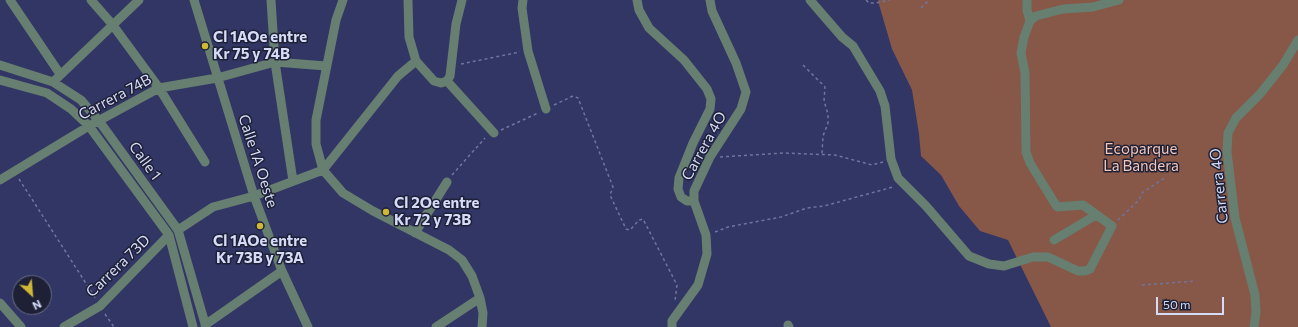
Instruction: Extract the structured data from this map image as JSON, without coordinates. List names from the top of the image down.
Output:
{
  "streets": {
    "street": [
      "Carrera 74B",
      "Carrera 4O",
      "Calle 1",
      "Calle 1A Oeste",
      "Carrera 73D"
    ]
  },
  "crossings": [
    ["Carrera 74B", "Calle 1"],
    ["Carrera 74B", "Calle 1A Oeste"],
    ["Calle 1", "Carrera 73D"],
    ["Calle 1A Oeste", "Carrera 73D"]
  ],
  "parks": ["Ecoparque La Bandera"],
  "places": ["Cl 1AOe entre Kr 75 y 74B", "Cl 2Oe entre Kr 72 y 73B", "Cl 1AOe entre Kr 73B y 73A"],
  "scale_bar": "50 m",
  "north": "bottom right"
}
